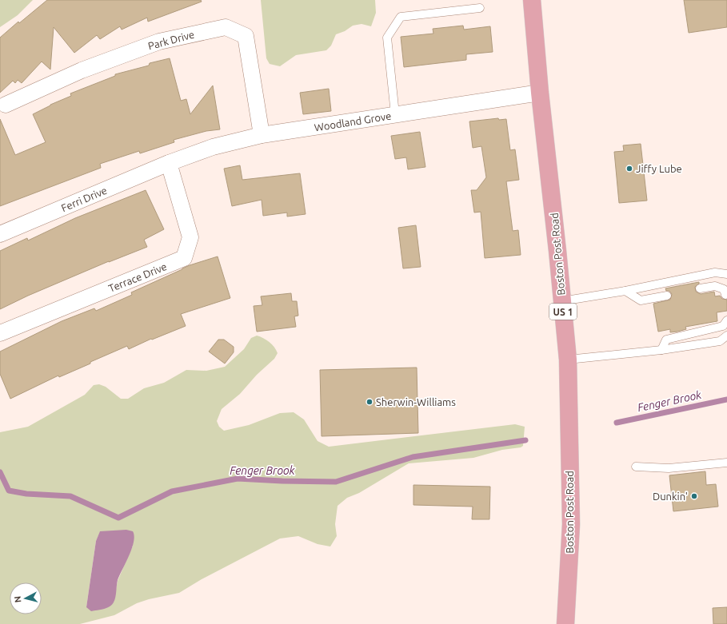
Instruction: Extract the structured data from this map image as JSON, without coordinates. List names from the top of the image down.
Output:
{
  "streets": {
    "main road": ["Boston Post Road", "US 1"],
    "street": [
      "Park Drive",
      "Woodland Grove",
      "Ferri Drive",
      "Terrace Drive"
    ]
  },
  "crossings": [
    ["Park Drive", "Woodland Grove"],
    ["Woodland Grove", "Ferri Drive"],
    ["Woodland Grove", "Boston Post Road"],
    ["Woodland Grove", "Terrace Drive"],
    ["Ferri Drive", "Terrace Drive"]
  ],
  "water": ["Fenger Brook"],
  "places": ["Jiffy Lube", "Sherwin-Williams", "Dunkin'"],
  "north": "left"
}
